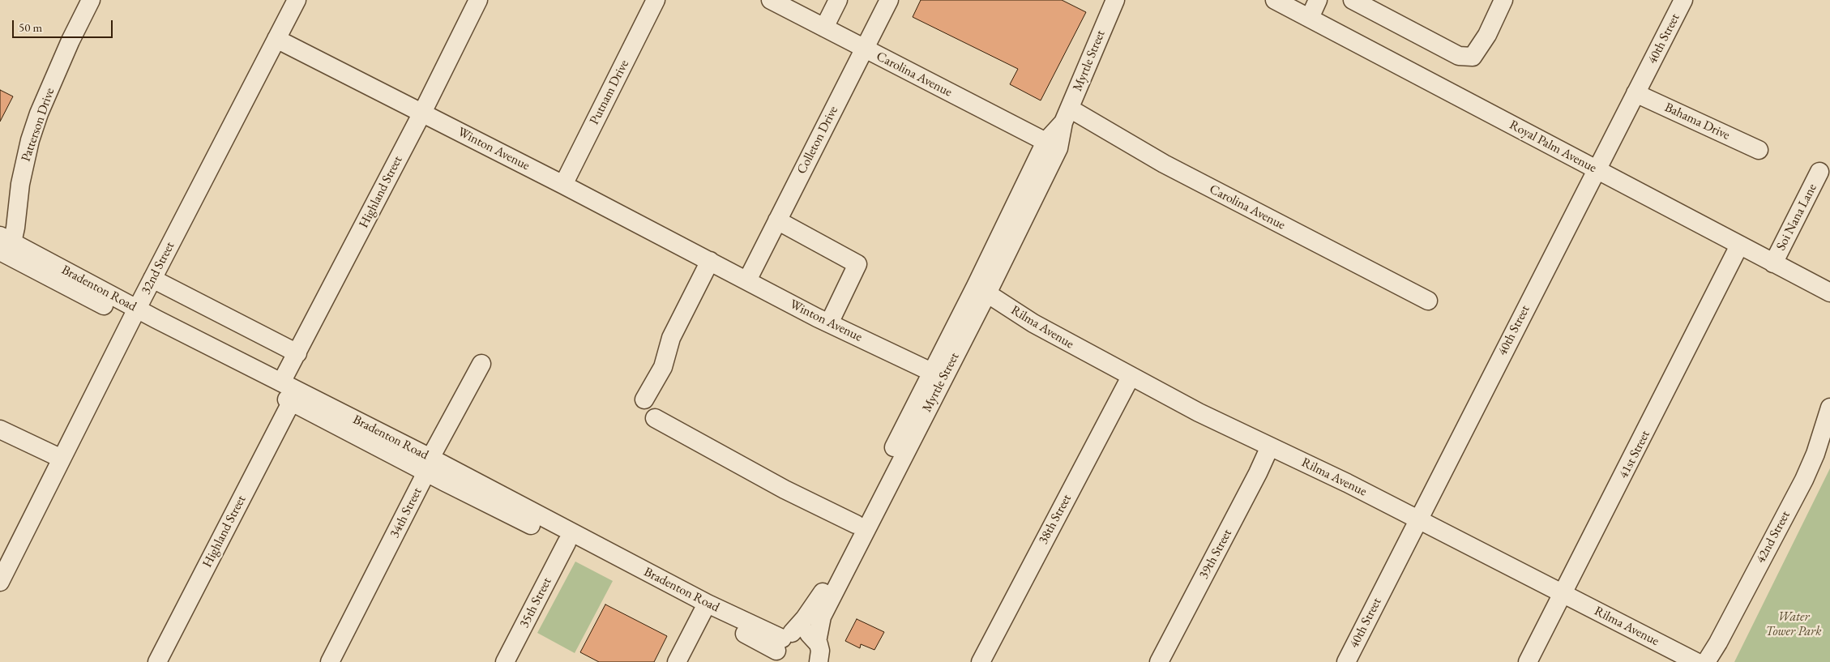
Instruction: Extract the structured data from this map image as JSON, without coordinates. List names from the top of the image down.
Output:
{
  "streets": {
    "street": [
      "40th Street",
      "Myrtle Street",
      "Carolina Avenue",
      "Putnam Drive",
      "Bahama Drive",
      "Patterson Drive",
      "Colleton Drive",
      "Royal Palm Avenue",
      "Winton Avenue",
      "Highland Street",
      "Soi Nana Lane",
      "32nd Street",
      "Bradenton Road",
      "Rilma Avenue",
      "41st Street",
      "34th Street",
      "38th Street",
      "42nd Street",
      "39th Street",
      "35th Street"
    ]
  },
  "crossings": [
    ["40th Street", "Bahama Drive"],
    ["40th Street", "Royal Palm Avenue"],
    ["40th Street", "Rilma Avenue"],
    ["Myrtle Street", "Carolina Avenue"],
    ["Myrtle Street", "Winton Avenue"],
    ["Myrtle Street", "Bradenton Road"],
    ["Myrtle Street", "Rilma Avenue"],
    ["Carolina Avenue", "Colleton Drive"],
    ["Putnam Drive", "Winton Avenue"],
    ["Patterson Drive", "Bradenton Road"],
    ["Colleton Drive", "Winton Avenue"],
    ["Royal Palm Avenue", "Soi Nana Lane"],
    ["Royal Palm Avenue", "41st Street"],
    ["Winton Avenue", "Highland Street"],
    ["Winton Avenue", "32nd Street"],
    ["Highland Street", "Bradenton Road"],
    ["32nd Street", "Bradenton Road"],
    ["Bradenton Road", "34th Street"],
    ["Bradenton Road", "35th Street"],
    ["Rilma Avenue", "41st Street"],
    ["Rilma Avenue", "38th Street"],
    ["Rilma Avenue", "39th Street"]
  ],
  "parks": ["Water Tower Park"],
  "scale_bar": "50 m"
}
